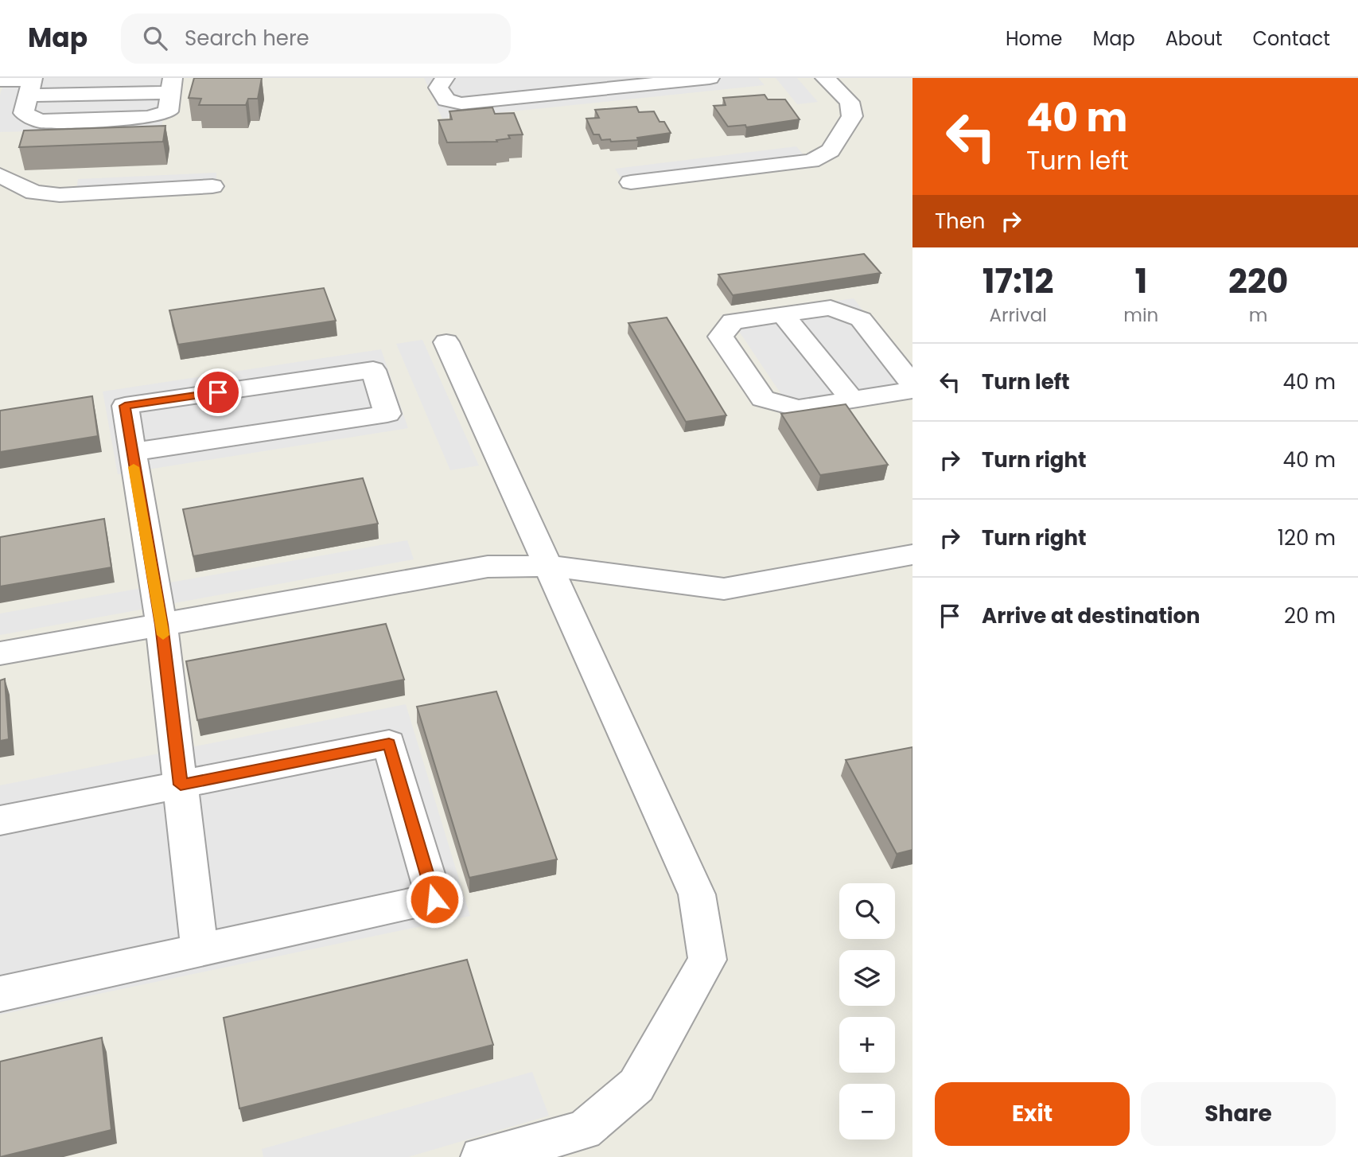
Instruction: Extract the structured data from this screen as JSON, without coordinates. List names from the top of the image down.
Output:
{
  "page": {
    "header": "Map",
    "search": "Search here",
    "nav": [
      "Home",
      "Map",
      "About",
      "Contact"
    ],
    "turn": ["40 m", "Turn left"],
    "then": "Then",
    "eta": [
      "17:12",
      "Arrival",
      "1",
      "min",
      "220",
      "m"
    ],
    "list": [
      {
        "name": "Turn left",
        "value": "40 m"
      },
      {
        "name": "Turn right",
        "value": "40 m"
      },
      {
        "name": "Turn right",
        "value": "120 m"
      },
      {
        "name": "Arrive at destination",
        "value": "20 m"
      }
    ],
    "map_buttons": ["+", "−"],
    "buttons": ["Exit", "Share"]
  }
}
